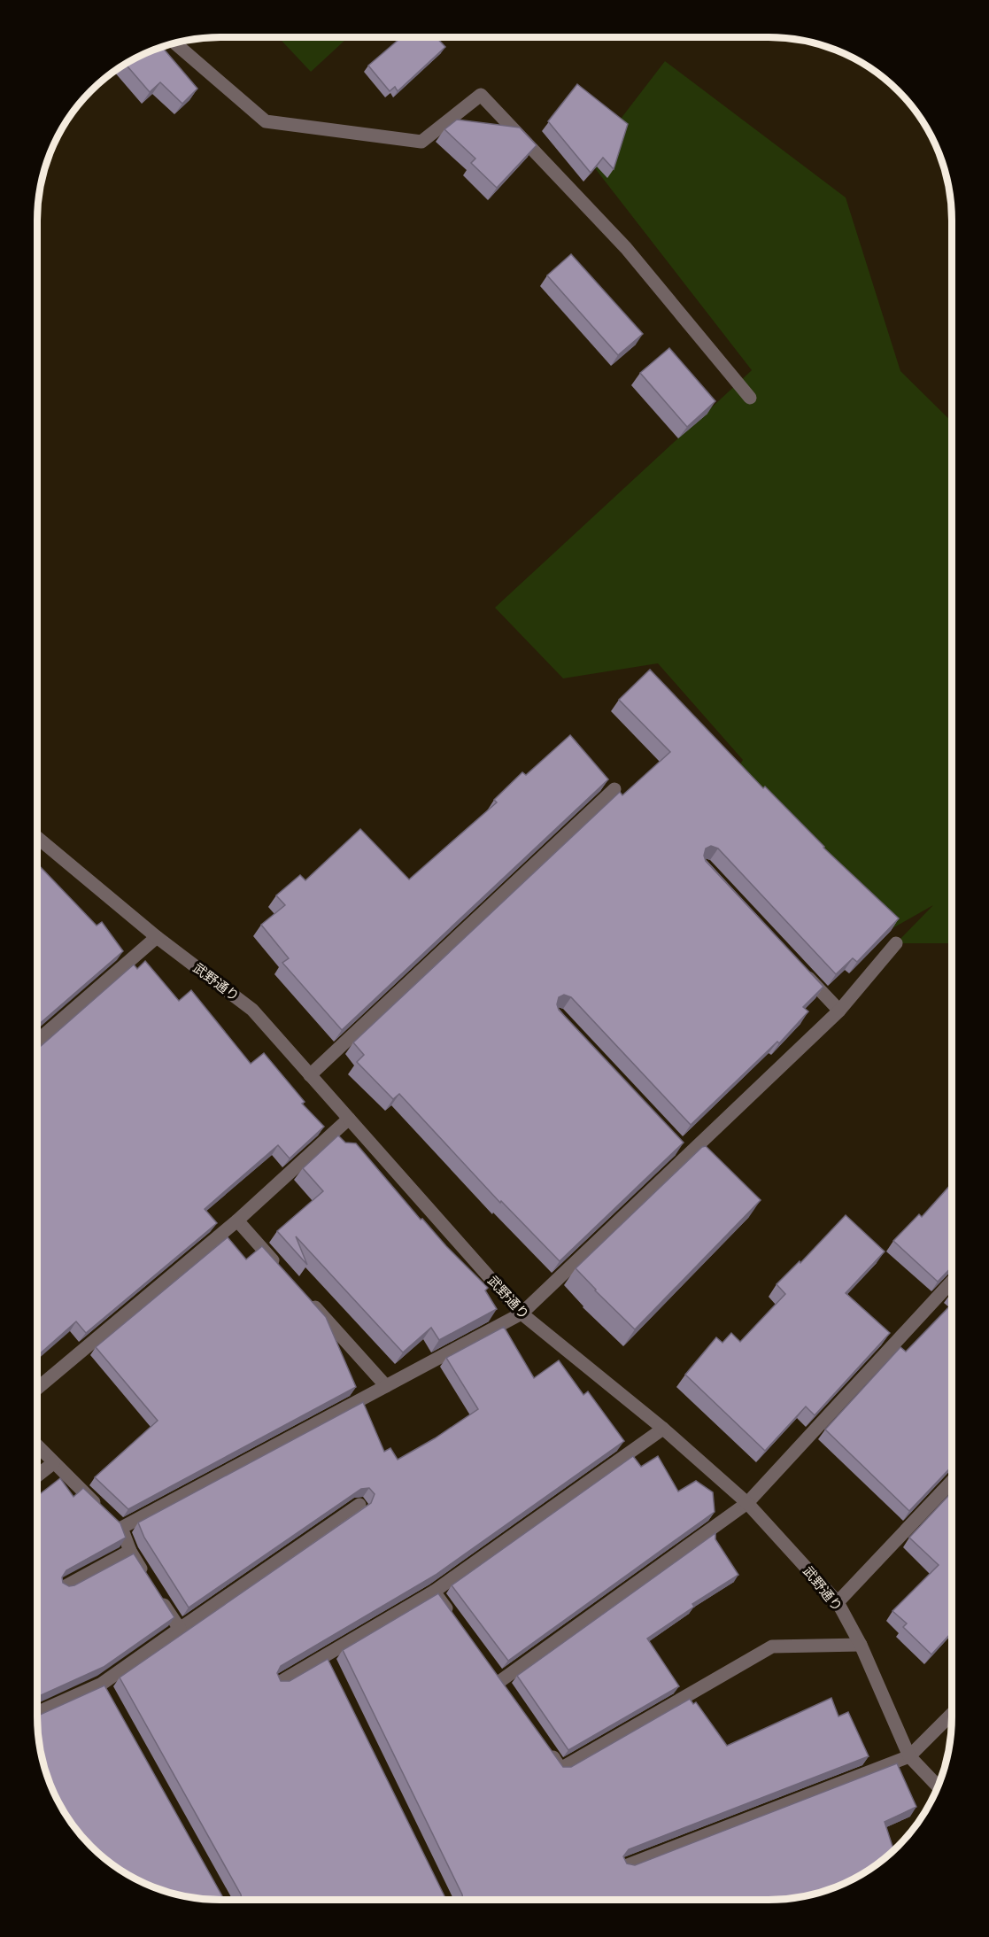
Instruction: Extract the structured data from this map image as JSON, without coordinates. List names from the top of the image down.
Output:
{
  "streets": {
    "street": ["武野通り"]
  }
}
